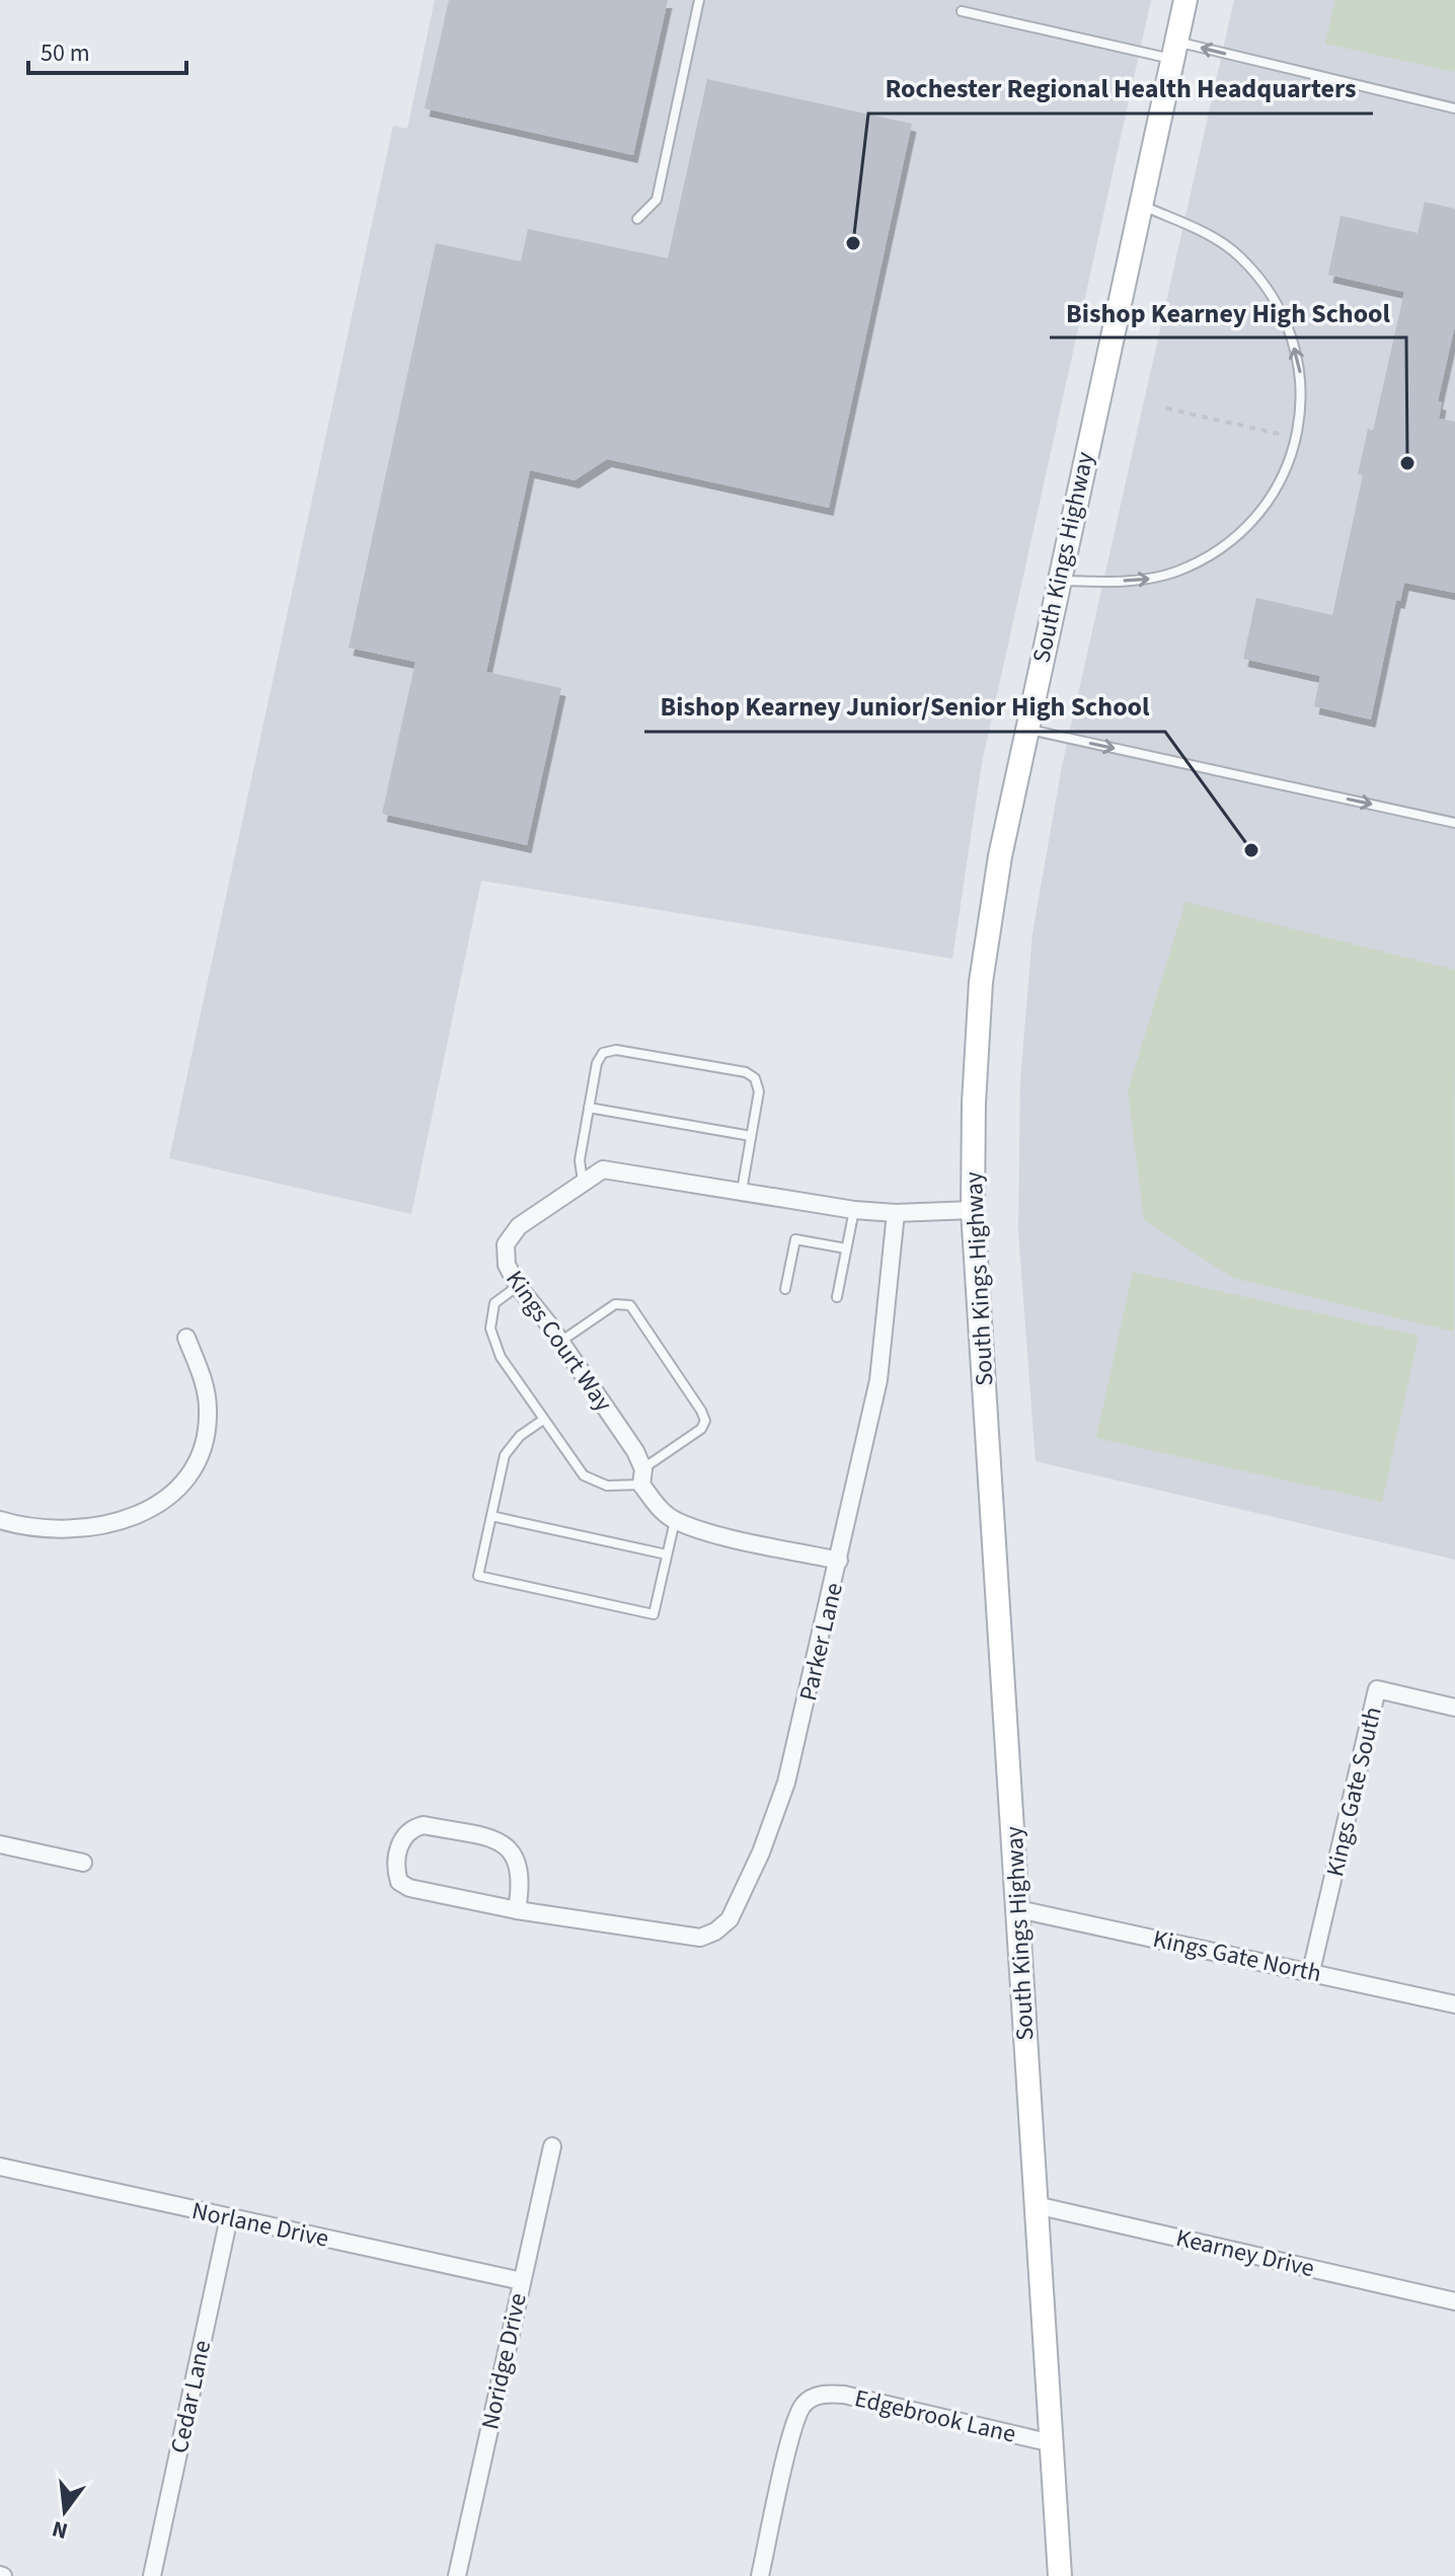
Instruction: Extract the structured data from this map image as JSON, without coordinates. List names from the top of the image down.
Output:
{
  "streets": {
    "main road": ["South Kings Highway"],
    "street": [
      "Kings Court Way",
      "Parker Lane",
      "Kings Gate South",
      "Kings Gate North",
      "Norlane Drive",
      "Kearney Drive",
      "Noridge Drive",
      "Cedar Lane",
      "Edgebrook Lane"
    ]
  },
  "crossings": [
    ["South Kings Highway", "Kings Gate North"],
    ["South Kings Highway", "Kearney Drive"],
    ["South Kings Highway", "Edgebrook Lane"],
    ["Kings Court Way", "Parker Lane"],
    ["Kings Gate South", "Kings Gate North"],
    ["Norlane Drive", "Noridge Drive"],
    ["Norlane Drive", "Cedar Lane"]
  ],
  "places": ["Rochester Regional Health Headquarters", "Bishop Kearney High School", "Bishop Kearney Junior/Senior High School"],
  "scale_bar": "50 m",
  "north": "bottom"
}
